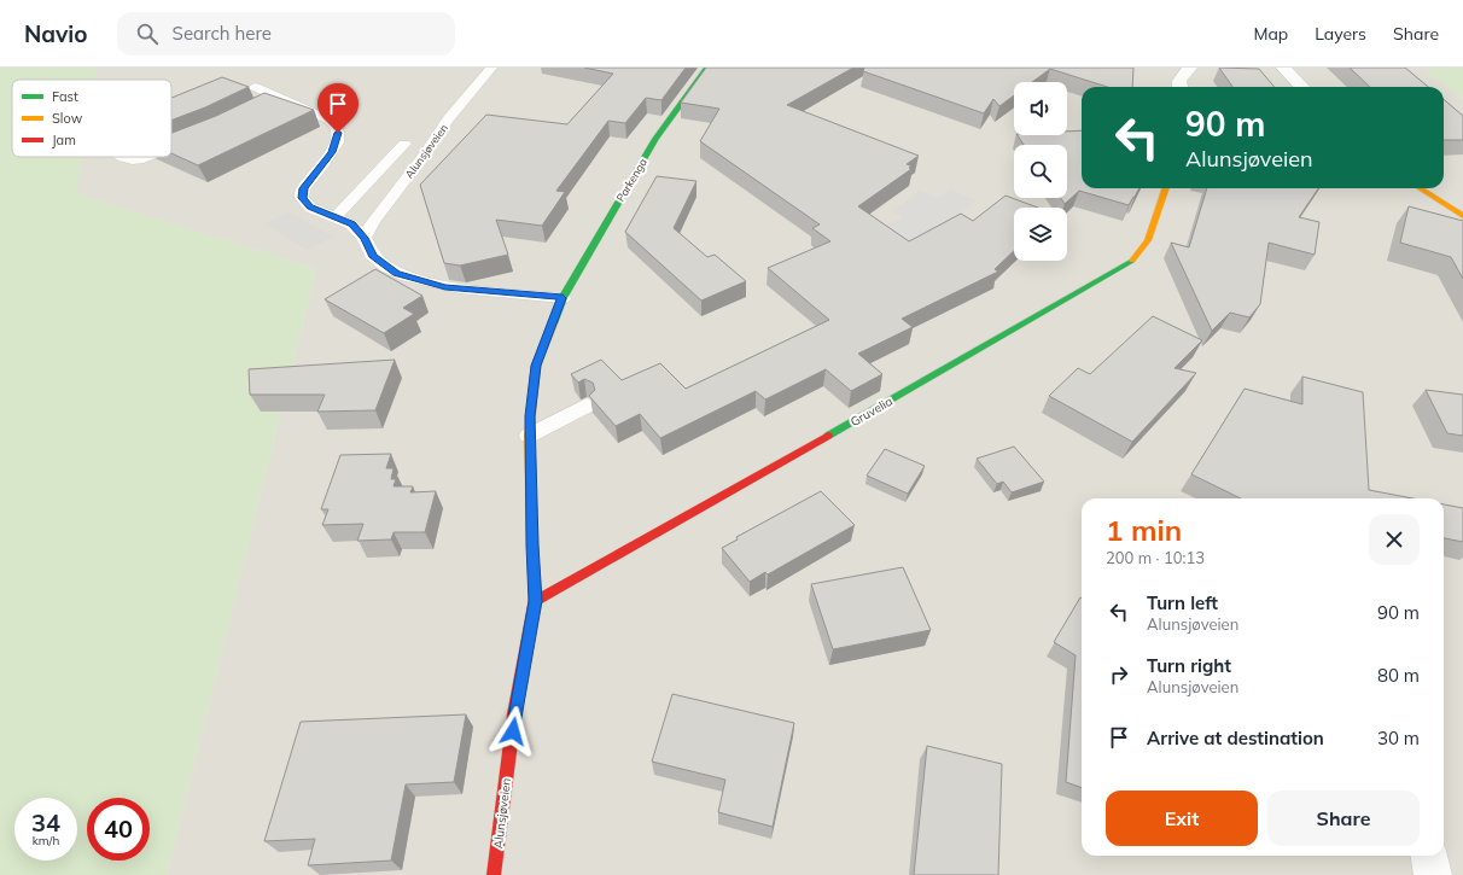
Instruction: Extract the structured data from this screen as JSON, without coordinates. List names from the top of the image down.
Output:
{
  "streets": {
    "street": ["Alunsjøveien", "Parkenga", "Gruvelia"]
  },
  "crossings": [
    ["Alunsjøveien", "Parkenga"],
    ["Alunsjøveien", "Gruvelia"]
  ],
  "legend": ["Fast", "Slow", "Jam"],
  "page": {
    "header": "Navio",
    "search": "Search here",
    "nav": ["Map", "Layers", "Share"],
    "turn": ["90 m", "Alunsjøveien"],
    "heading": ["1 min", "200 m · 10:13"],
    "list": [
      {
        "name": "Turn left",
        "note": "Alunsjøveien",
        "value": "90 m"
      },
      {
        "name": "Turn right",
        "note": "Alunsjøveien",
        "value": "80 m"
      },
      {
        "name": "Arrive at destination",
        "value": "30 m"
      }
    ],
    "buttons": ["Exit", "Share"],
    "speed": "34 km/h",
    "limit": "40"
  }
}
